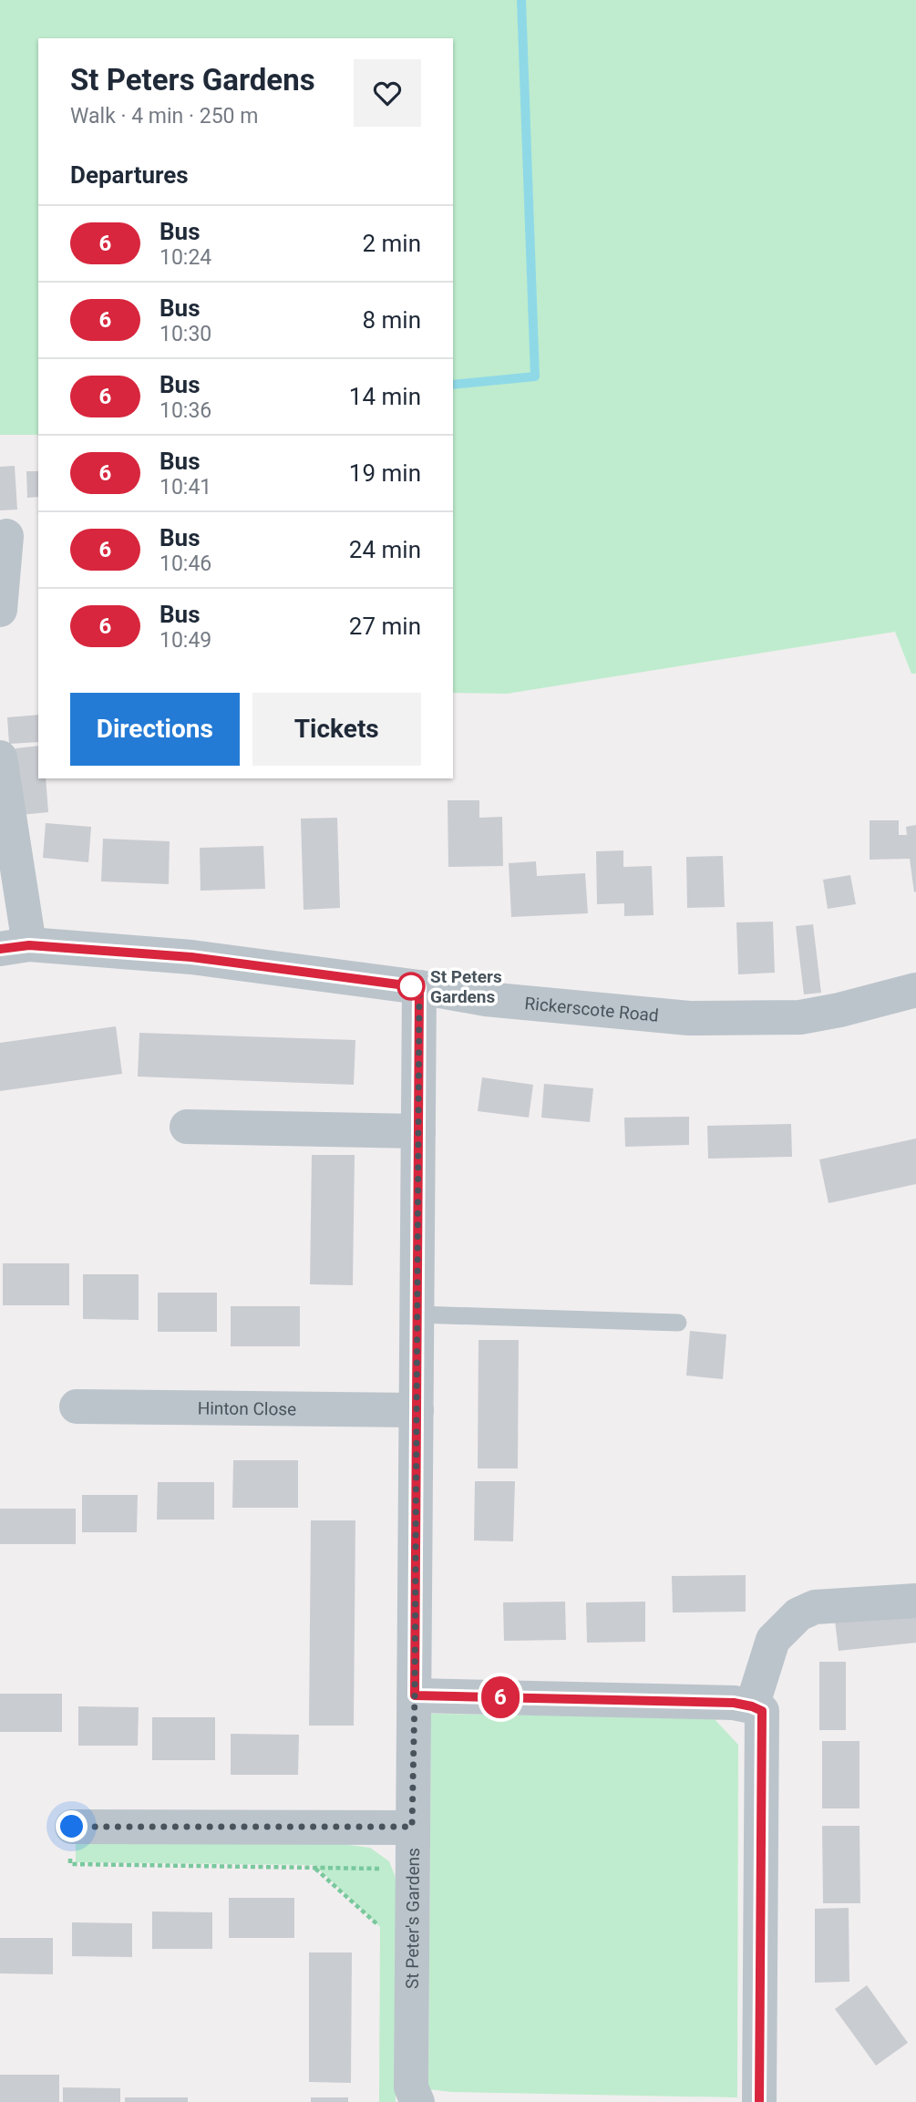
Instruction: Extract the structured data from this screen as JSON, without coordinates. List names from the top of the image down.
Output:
{
  "streets": {
    "street": ["Rickerscote Road", "Hinton Close", "St Peter's Gardens"]
  },
  "crossings": [
    ["Rickerscote Road", "St Peter's Gardens"],
    ["Hinton Close", "St Peter's Gardens"]
  ],
  "places": ["St Peters Gardens"],
  "lines": ["bus line 6"],
  "page": {
    "on_map": "6",
    "heading": [
      ["St Peters Gardens", "Walk · 4 min · 250 m"],
      "Departures"
    ],
    "list": [
      {
        "mark": "6",
        "name": "Bus",
        "note": "10:24",
        "value": "2 min"
      },
      {
        "mark": "6",
        "name": "Bus",
        "note": "10:30",
        "value": "8 min"
      },
      {
        "mark": "6",
        "name": "Bus",
        "note": "10:36",
        "value": "14 min"
      },
      {
        "mark": "6",
        "name": "Bus",
        "note": "10:41",
        "value": "19 min"
      },
      {
        "mark": "6",
        "name": "Bus",
        "note": "10:46",
        "value": "24 min"
      },
      {
        "mark": "6",
        "name": "Bus",
        "note": "10:49",
        "value": "27 min"
      }
    ],
    "buttons": ["Directions", "Tickets"]
  }
}
